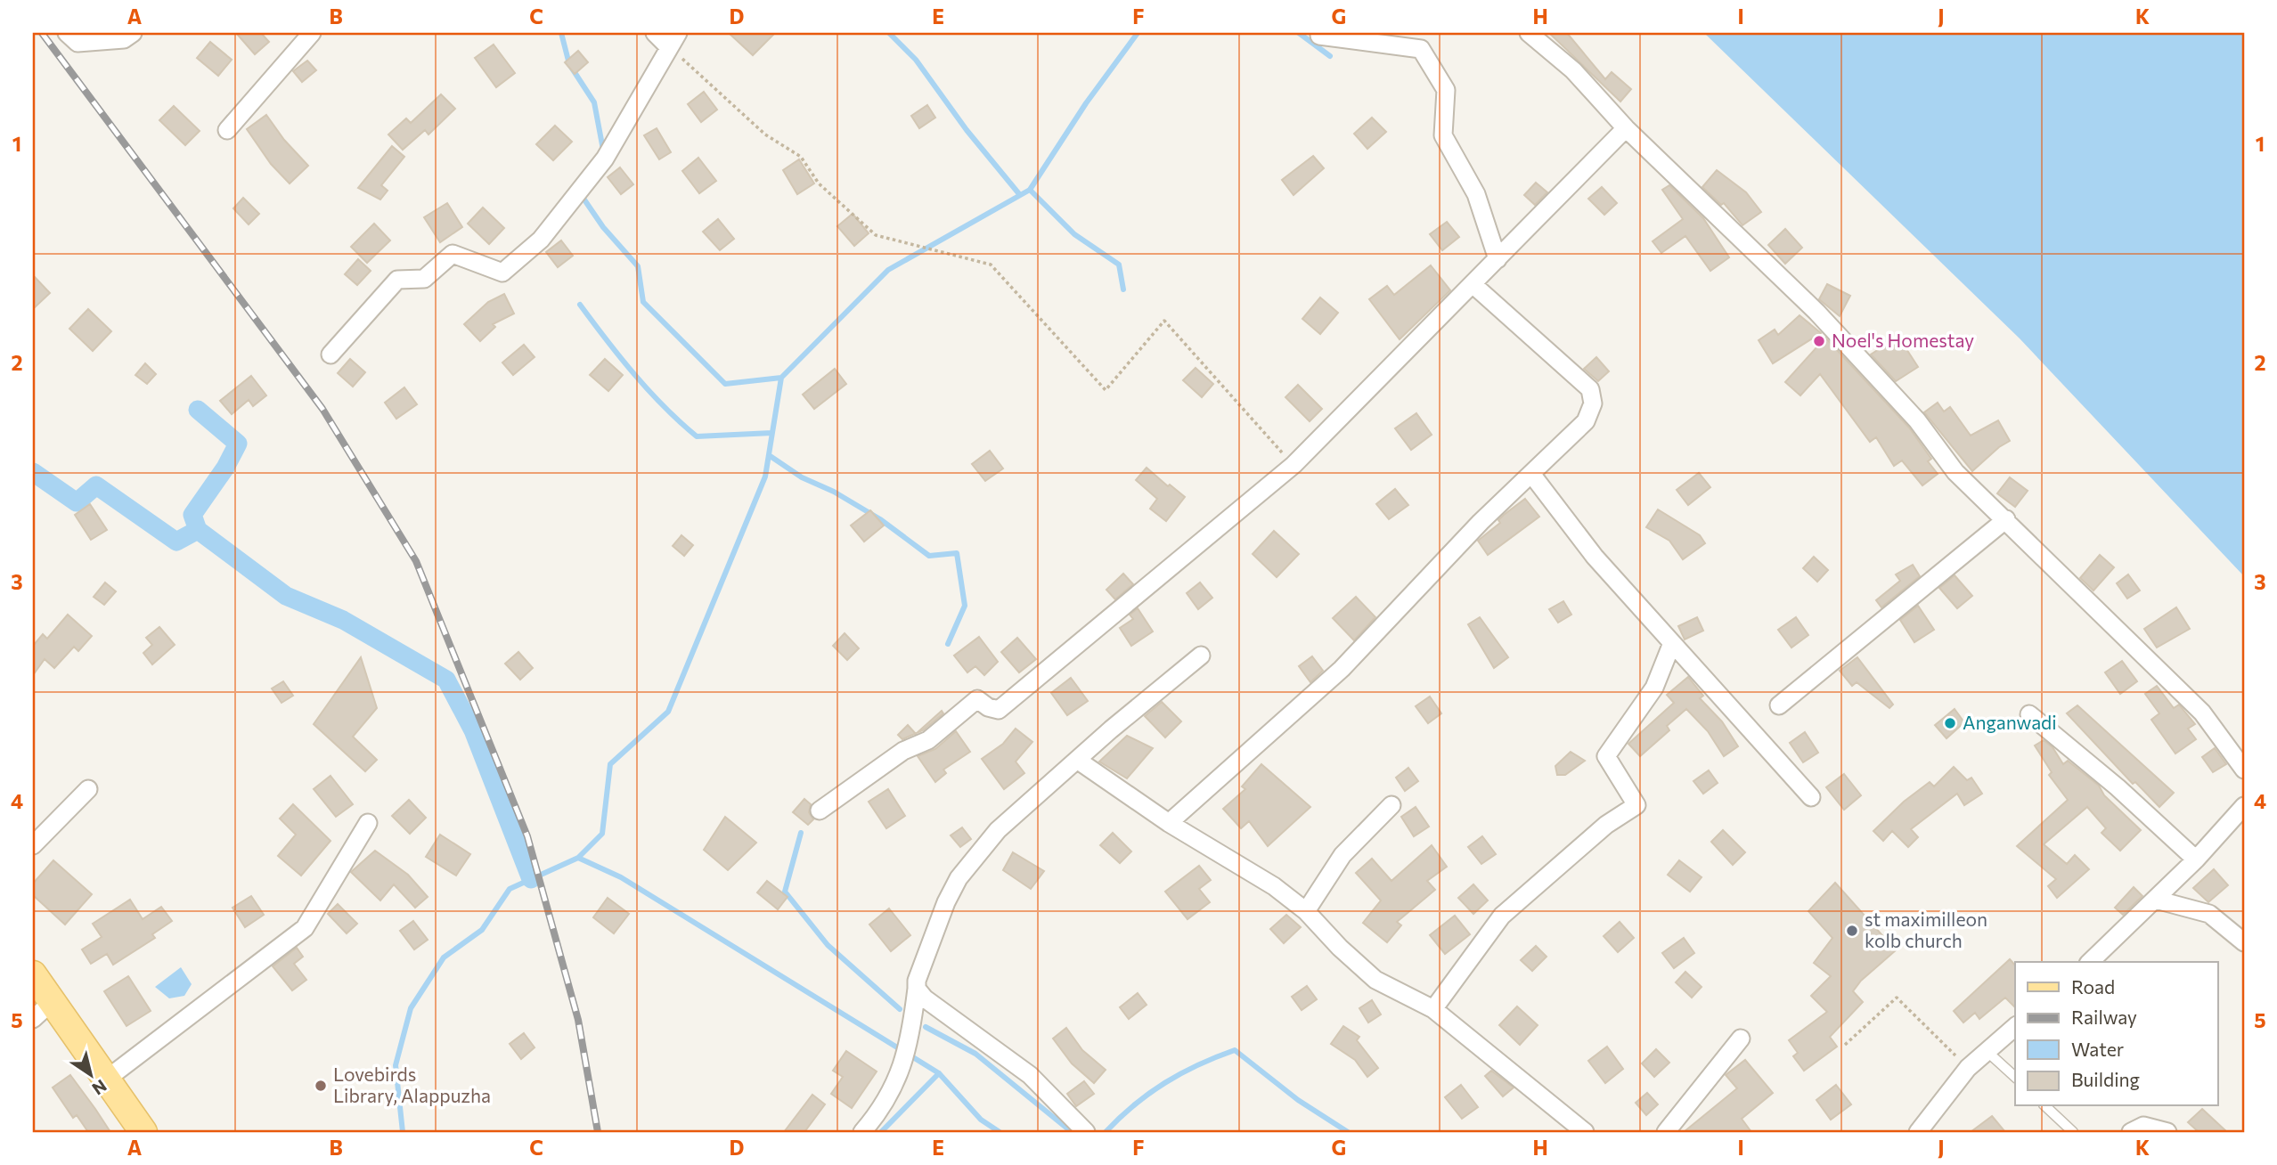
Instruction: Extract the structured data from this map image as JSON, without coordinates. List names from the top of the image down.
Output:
{
  "places": [
    "Noel's Homestay",
    "Anganwadi",
    "st maximilleon kolb church",
    "Lovebirds Library, Alappuzha"
  ],
  "legend": [
    "Road",
    "Railway",
    "Water",
    "Building"
  ],
  "north": "bottom right",
  "grid": {
    "columns": [
      "A",
      "B",
      "C",
      "D",
      "E",
      "F",
      "G",
      "H",
      "I",
      "J",
      "K"
    ],
    "rows": [
      "1",
      "2",
      "3",
      "4",
      "5"
    ]
  }
}
